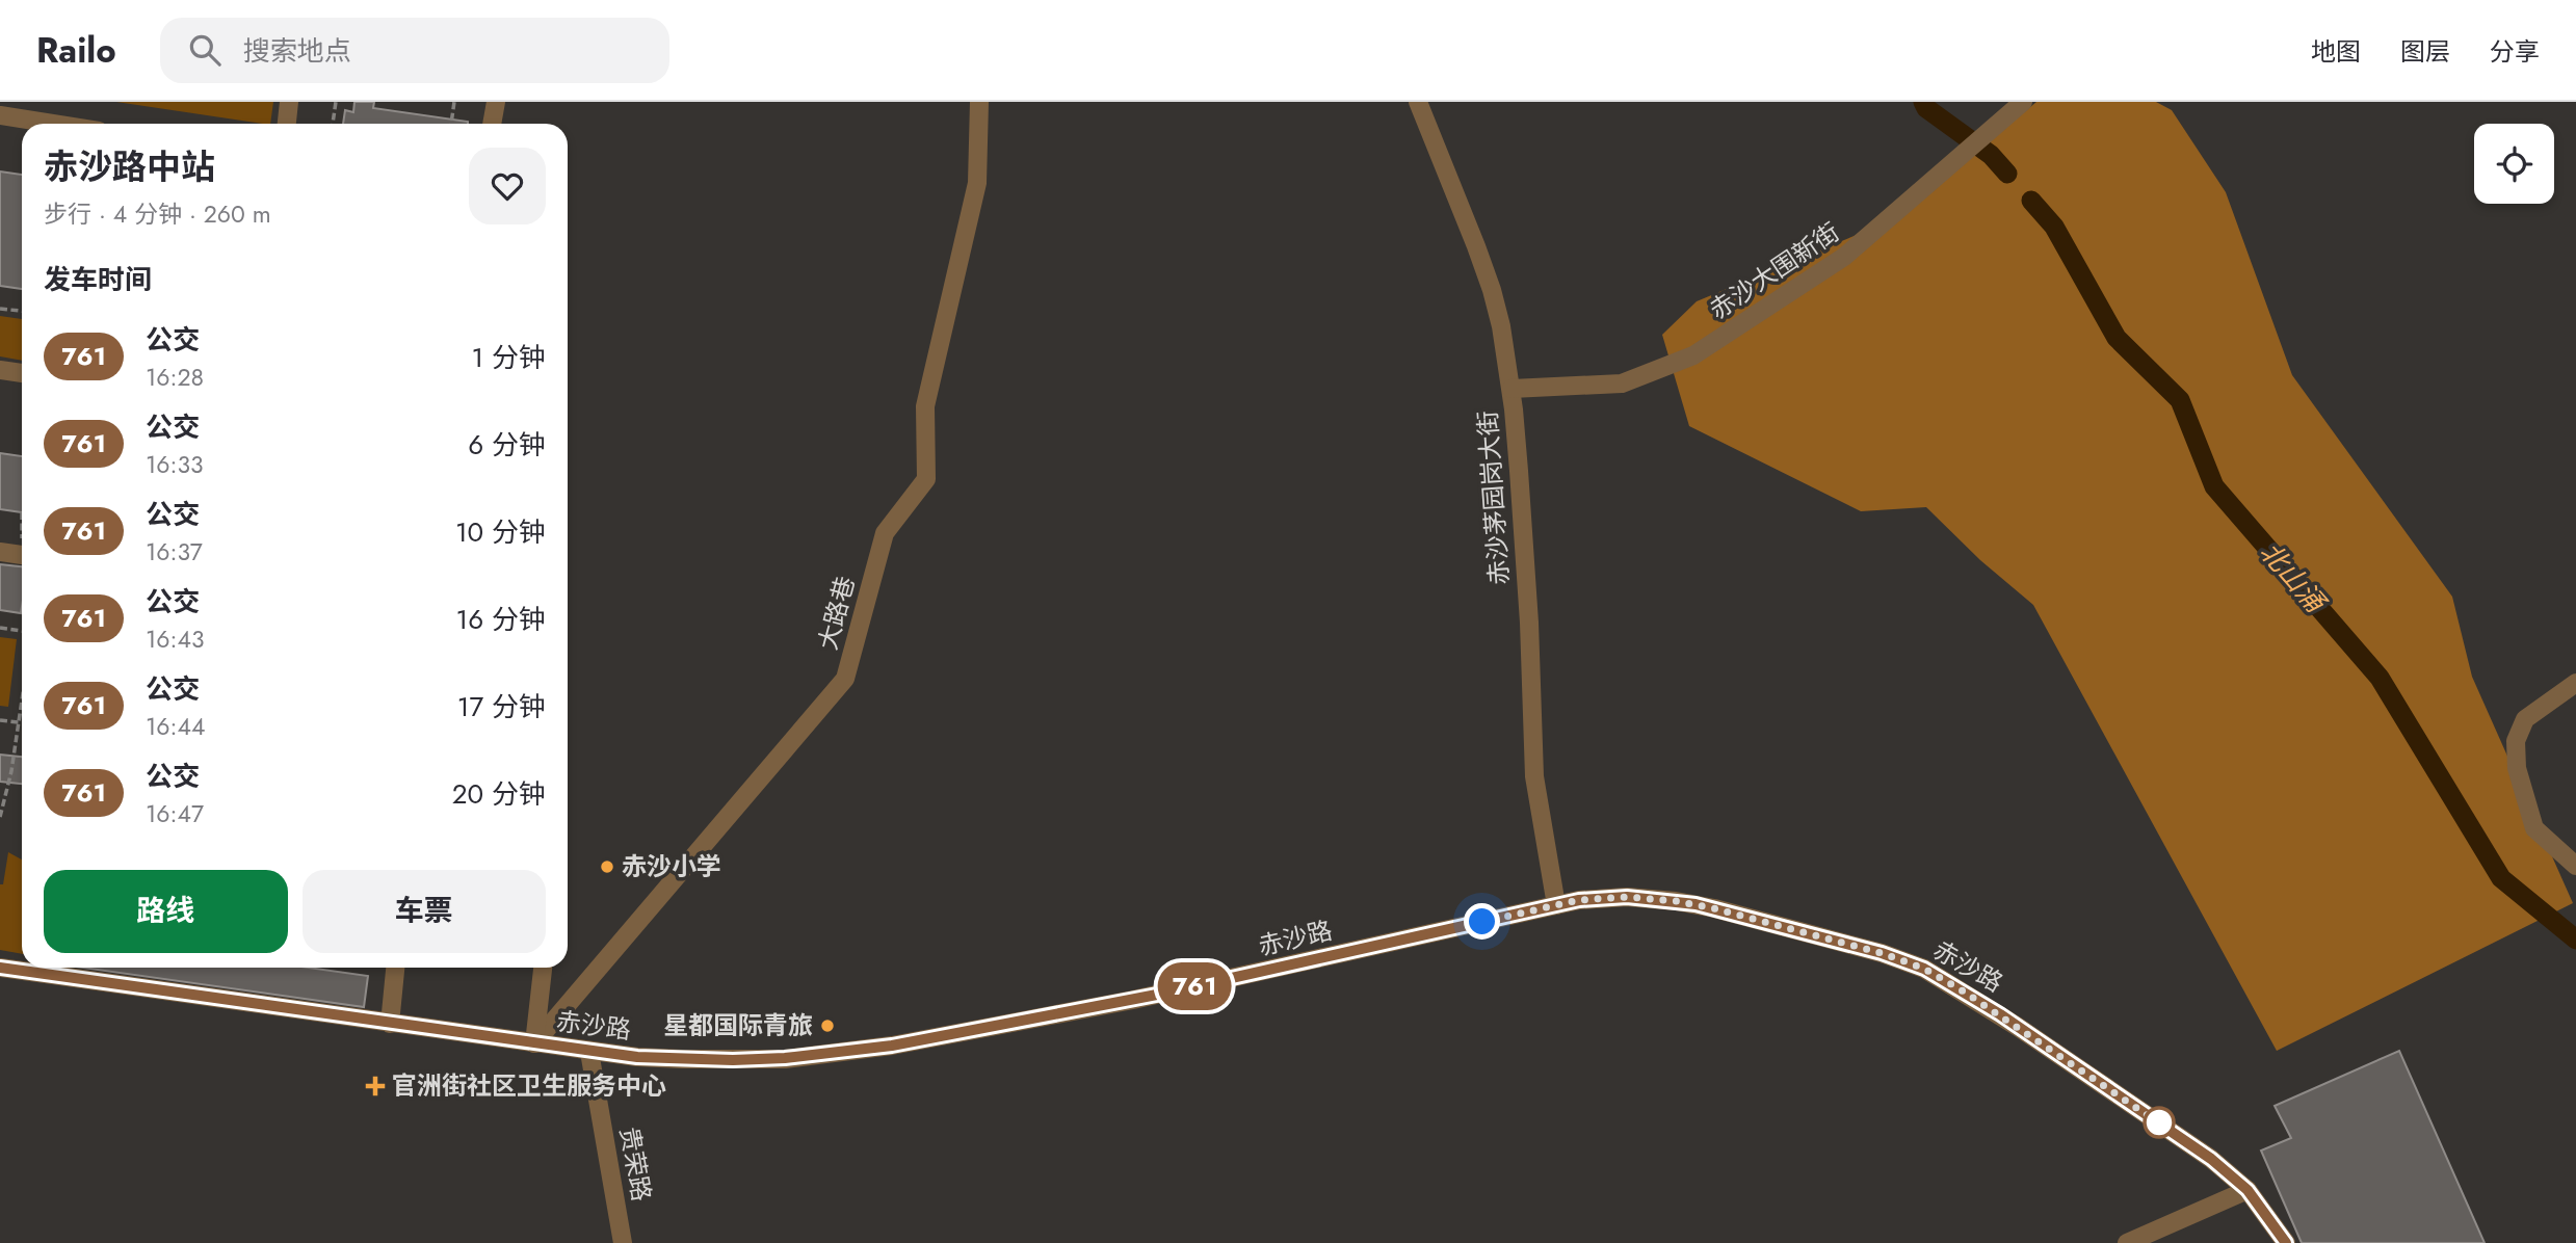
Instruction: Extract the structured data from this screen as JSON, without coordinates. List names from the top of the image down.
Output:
{
  "streets": {
    "street": [
      "赤沙大围新街",
      "赤沙茅园岗大街",
      "大路巷",
      "赤沙路",
      "贵荣路"
    ]
  },
  "crossings": [
    ["赤沙大围新街", "赤沙茅园岗大街"],
    ["赤沙茅园岗大街", "赤沙路"],
    ["大路巷", "赤沙路"],
    ["赤沙路", "贵荣路"]
  ],
  "water": ["北山涌"],
  "places": {
    "other": ["赤沙小学", "星都国际青旅"],
    "health": ["官洲街社区卫生服务中心"]
  },
  "lines": ["bus line 761"],
  "page": {
    "header": "Railo",
    "search": "搜索地点",
    "nav": ["地图", "图层", "分享"],
    "on_map": "761",
    "heading": [
      ["赤沙路中站", "步行 · 4 分钟 · 260 m"],
      "发车时间"
    ],
    "list": [
      {
        "mark": "761",
        "name": "公交",
        "note": "16:28",
        "value": "1 分钟"
      },
      {
        "mark": "761",
        "name": "公交",
        "note": "16:33",
        "value": "6 分钟"
      },
      {
        "mark": "761",
        "name": "公交",
        "note": "16:37",
        "value": "10 分钟"
      },
      {
        "mark": "761",
        "name": "公交",
        "note": "16:43",
        "value": "16 分钟"
      },
      {
        "mark": "761",
        "name": "公交",
        "note": "16:44",
        "value": "17 分钟"
      },
      {
        "mark": "761",
        "name": "公交",
        "note": "16:47",
        "value": "20 分钟"
      }
    ],
    "buttons": ["路线", "车票"]
  }
}
